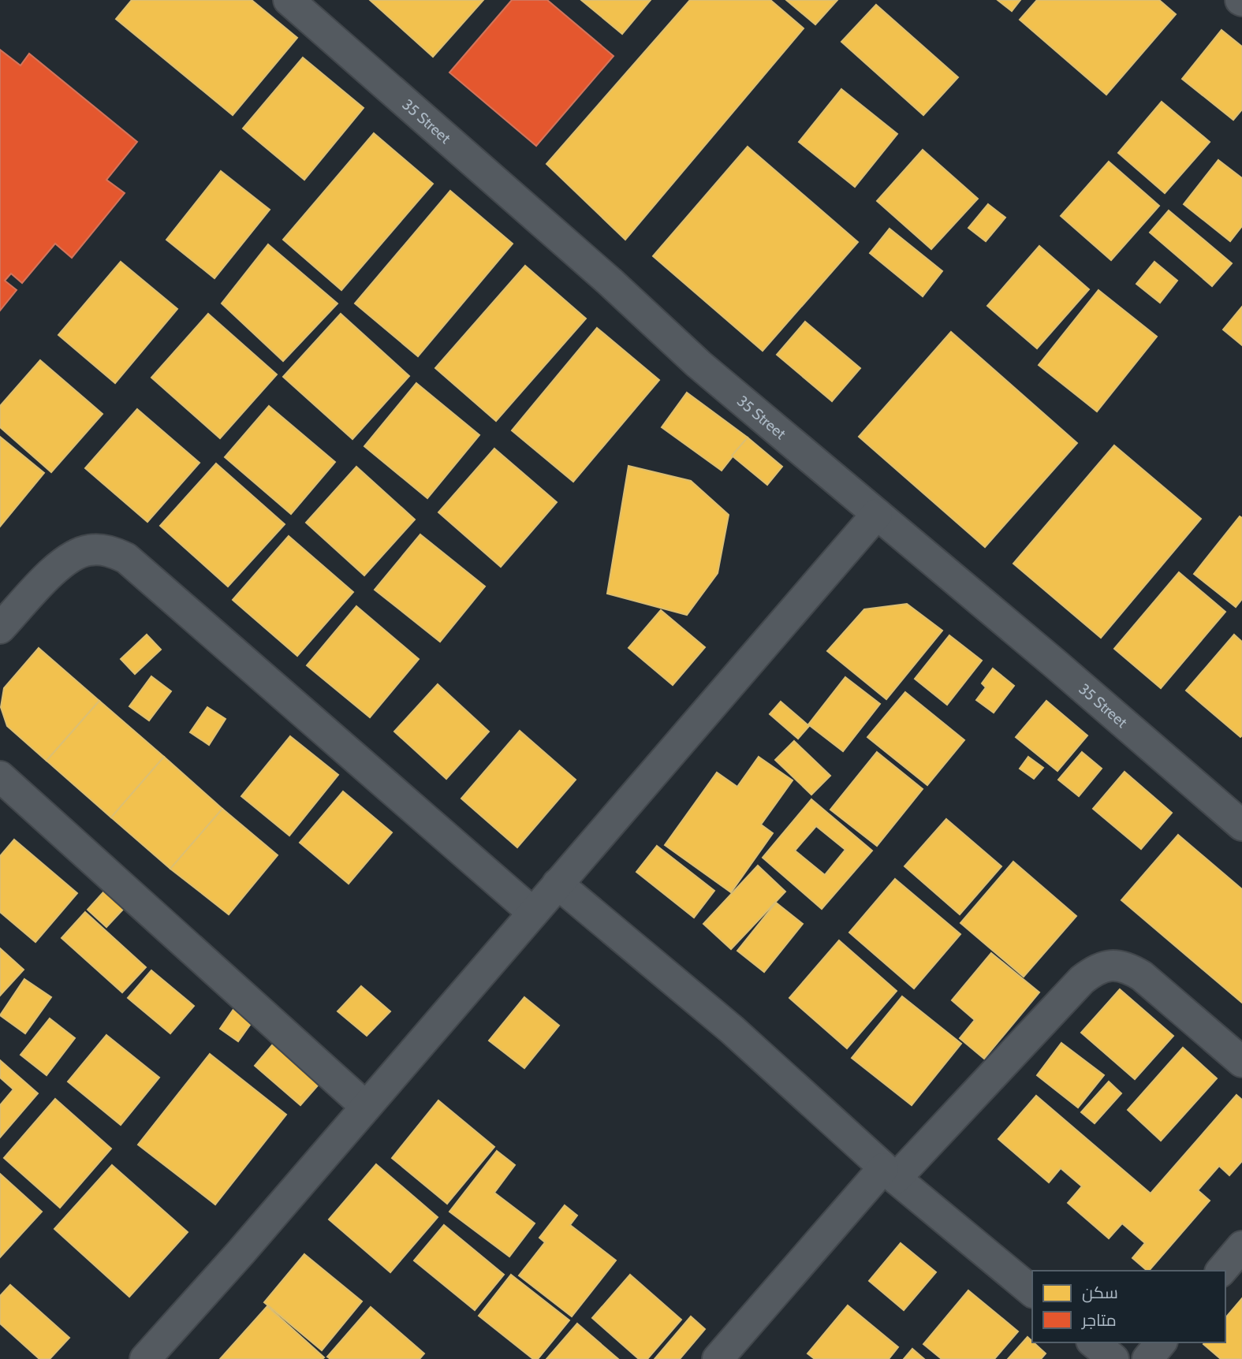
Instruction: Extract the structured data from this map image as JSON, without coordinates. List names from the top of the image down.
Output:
{
  "streets": {
    "street": ["35 Street"]
  },
  "legend": ["سكن", "متاجر"]
}
